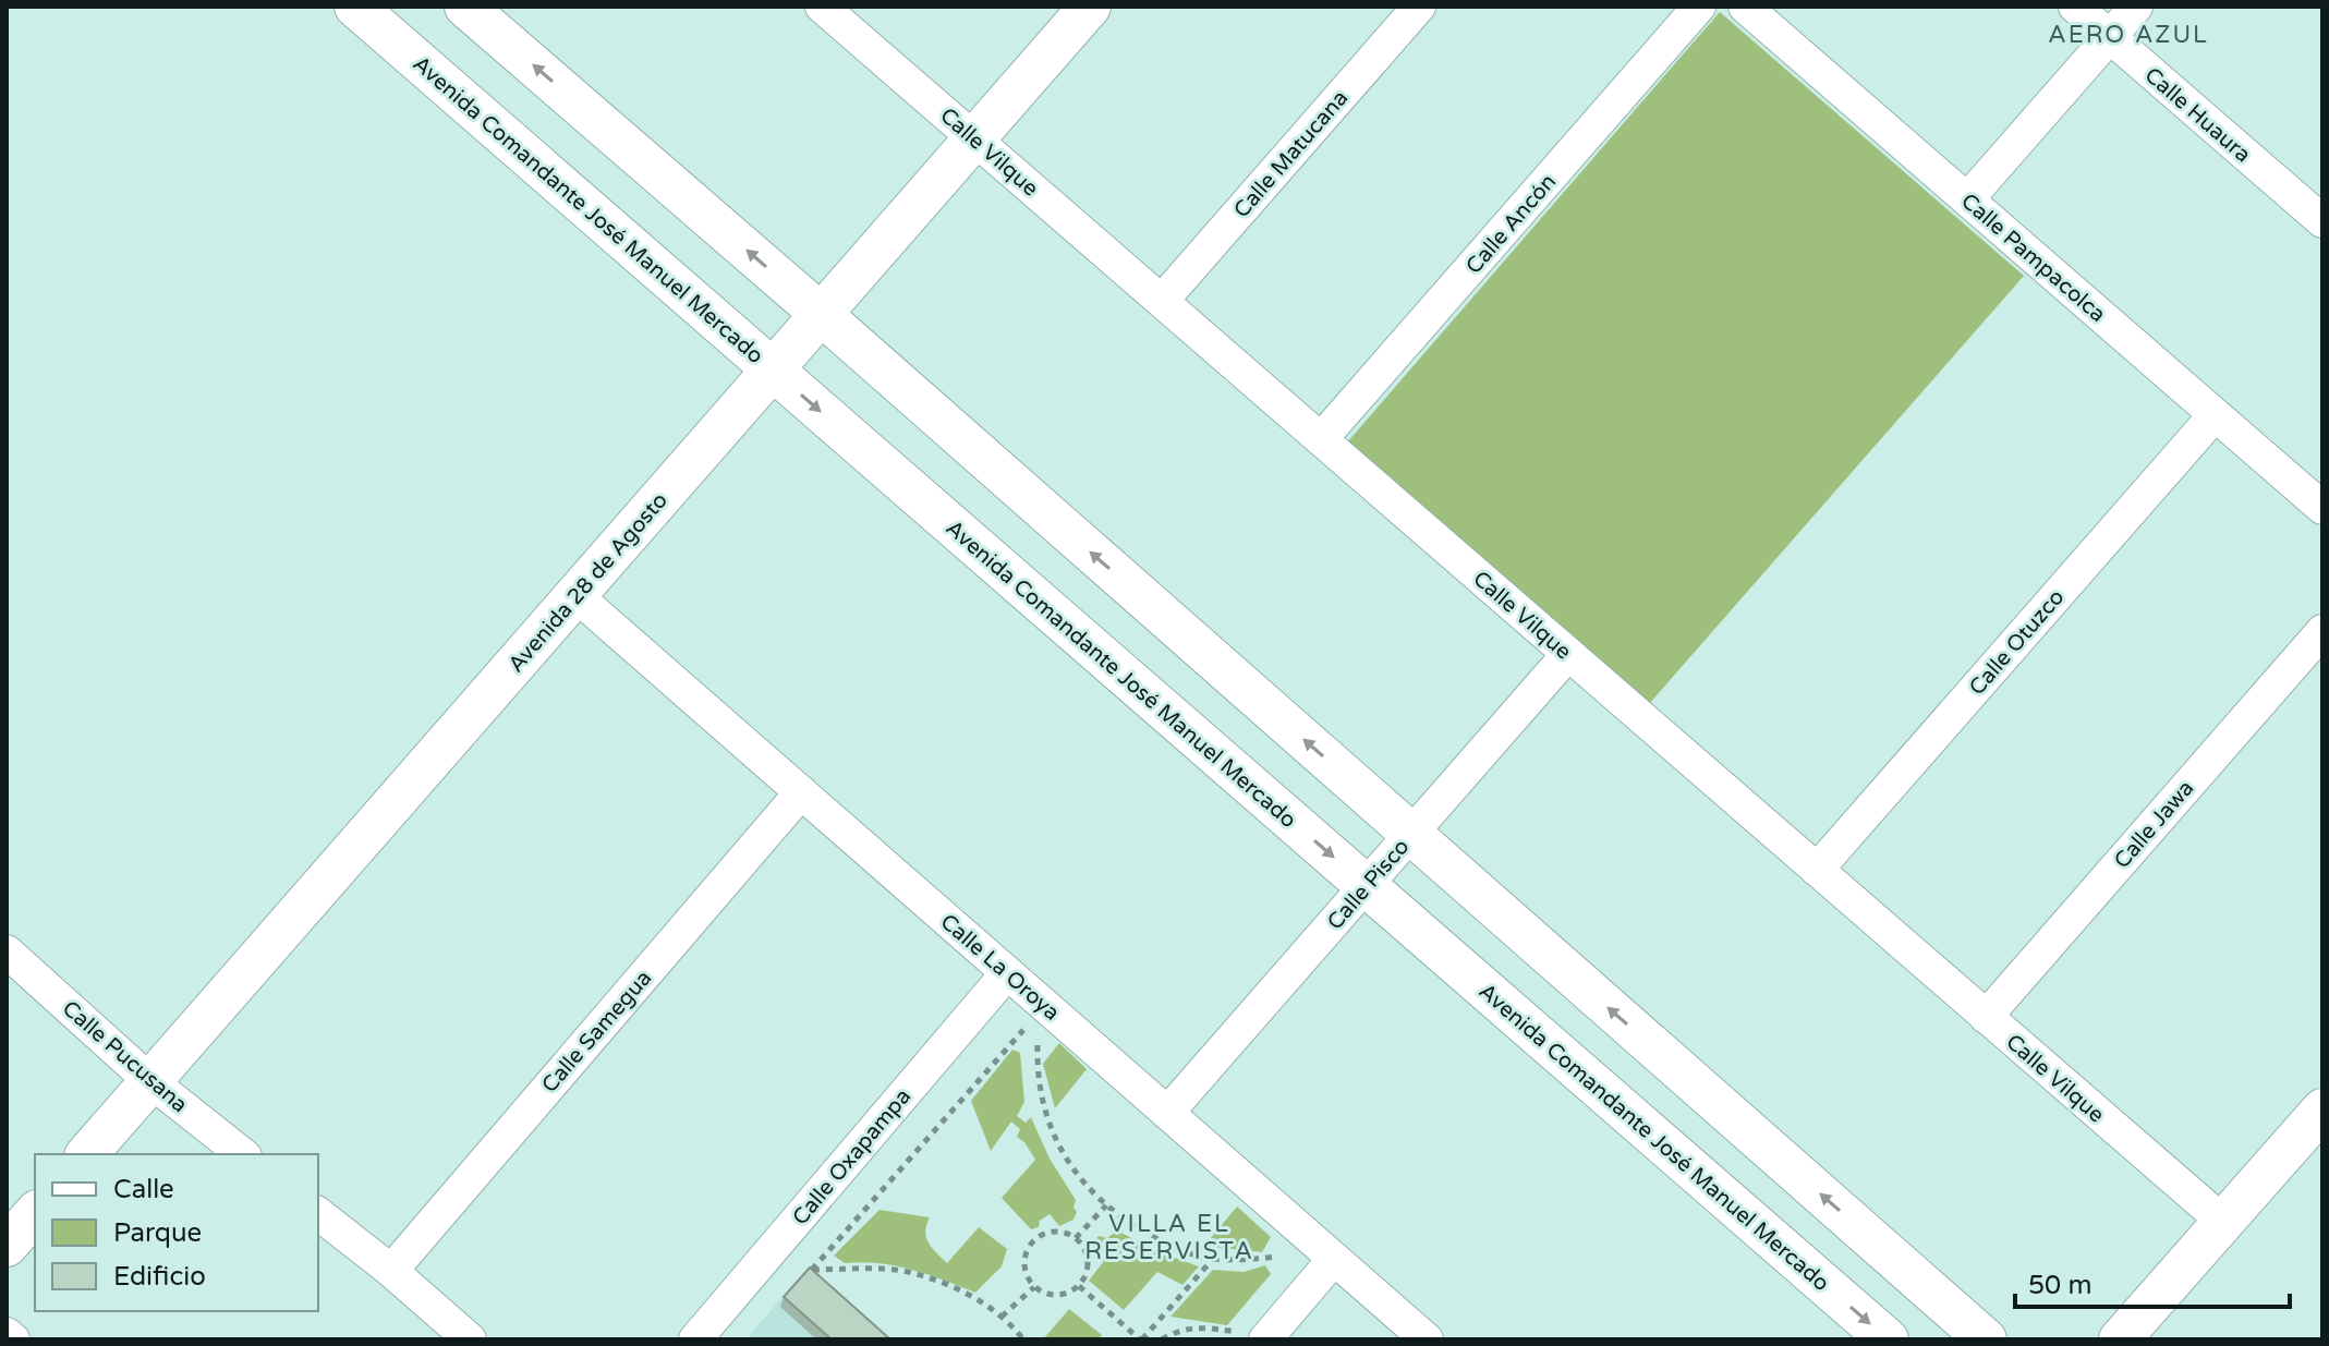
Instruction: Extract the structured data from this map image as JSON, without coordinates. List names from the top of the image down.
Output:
{
  "streets": {
    "street": [
      "Calle Huaura",
      "Calle Vilque",
      "Calle Matucana",
      "Avenida Comandante José Manuel Mercado",
      "Calle Ancón",
      "Calle Pampacolca",
      "Avenida 28 de Agosto",
      "Calle Otuzco",
      "Calle Jawa",
      "Calle Pisco",
      "Calle La Oroya",
      "Calle Samegua",
      "Calle Pucusana",
      "Calle Oxapampa"
    ]
  },
  "crossings": [
    ["Calle Vilque", "Calle Matucana"],
    ["Calle Vilque", "Calle Ancón"],
    ["Calle Vilque", "Avenida 28 de Agosto"],
    ["Calle Vilque", "Calle Otuzco"],
    ["Calle Vilque", "Calle Jawa"],
    ["Calle Vilque", "Calle Pisco"],
    ["Avenida Comandante José Manuel Mercado", "Avenida 28 de Agosto"],
    ["Avenida Comandante José Manuel Mercado", "Calle Pisco"],
    ["Calle Pampacolca", "Calle Otuzco"],
    ["Avenida 28 de Agosto", "Calle La Oroya"],
    ["Avenida 28 de Agosto", "Calle Pucusana"],
    ["Calle Pisco", "Calle La Oroya"],
    ["Calle La Oroya", "Calle Samegua"],
    ["Calle La Oroya", "Calle Oxapampa"]
  ],
  "districts": ["AERO AZUL", "VILLA EL RESERVISTA"],
  "legend": ["Calle", "Parque", "Edificio"],
  "scale_bar": "50 m"
}
